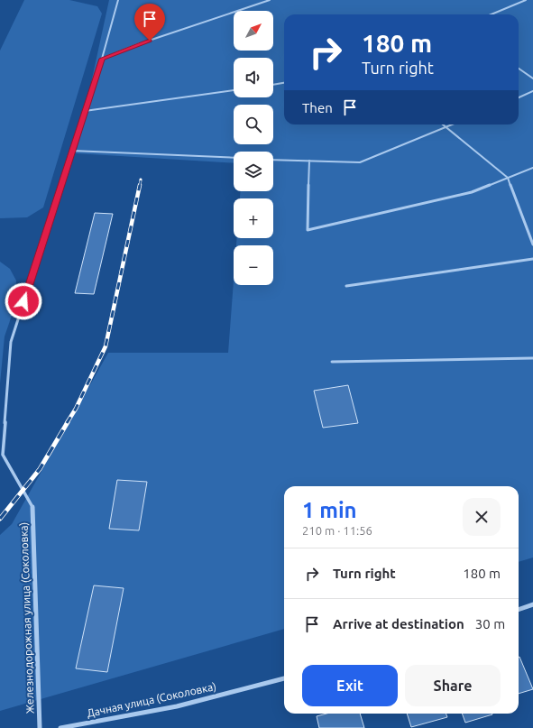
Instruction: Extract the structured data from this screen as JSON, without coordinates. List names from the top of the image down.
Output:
{
  "streets": {
    "street": ["Железнодорожная улица (Соколовка)", "Дачная улица (Соколовка)"]
  },
  "north": "top right",
  "page": {
    "map_buttons": ["+", "−"],
    "turn": ["180 m", "Turn right"],
    "then": "Then",
    "heading": ["1 min", "210 m · 11:56"],
    "list": [
      {
        "name": "Turn right",
        "value": "180 m"
      },
      {
        "name": "Arrive at destination",
        "value": "30 m"
      }
    ],
    "buttons": ["Exit", "Share"]
  }
}
